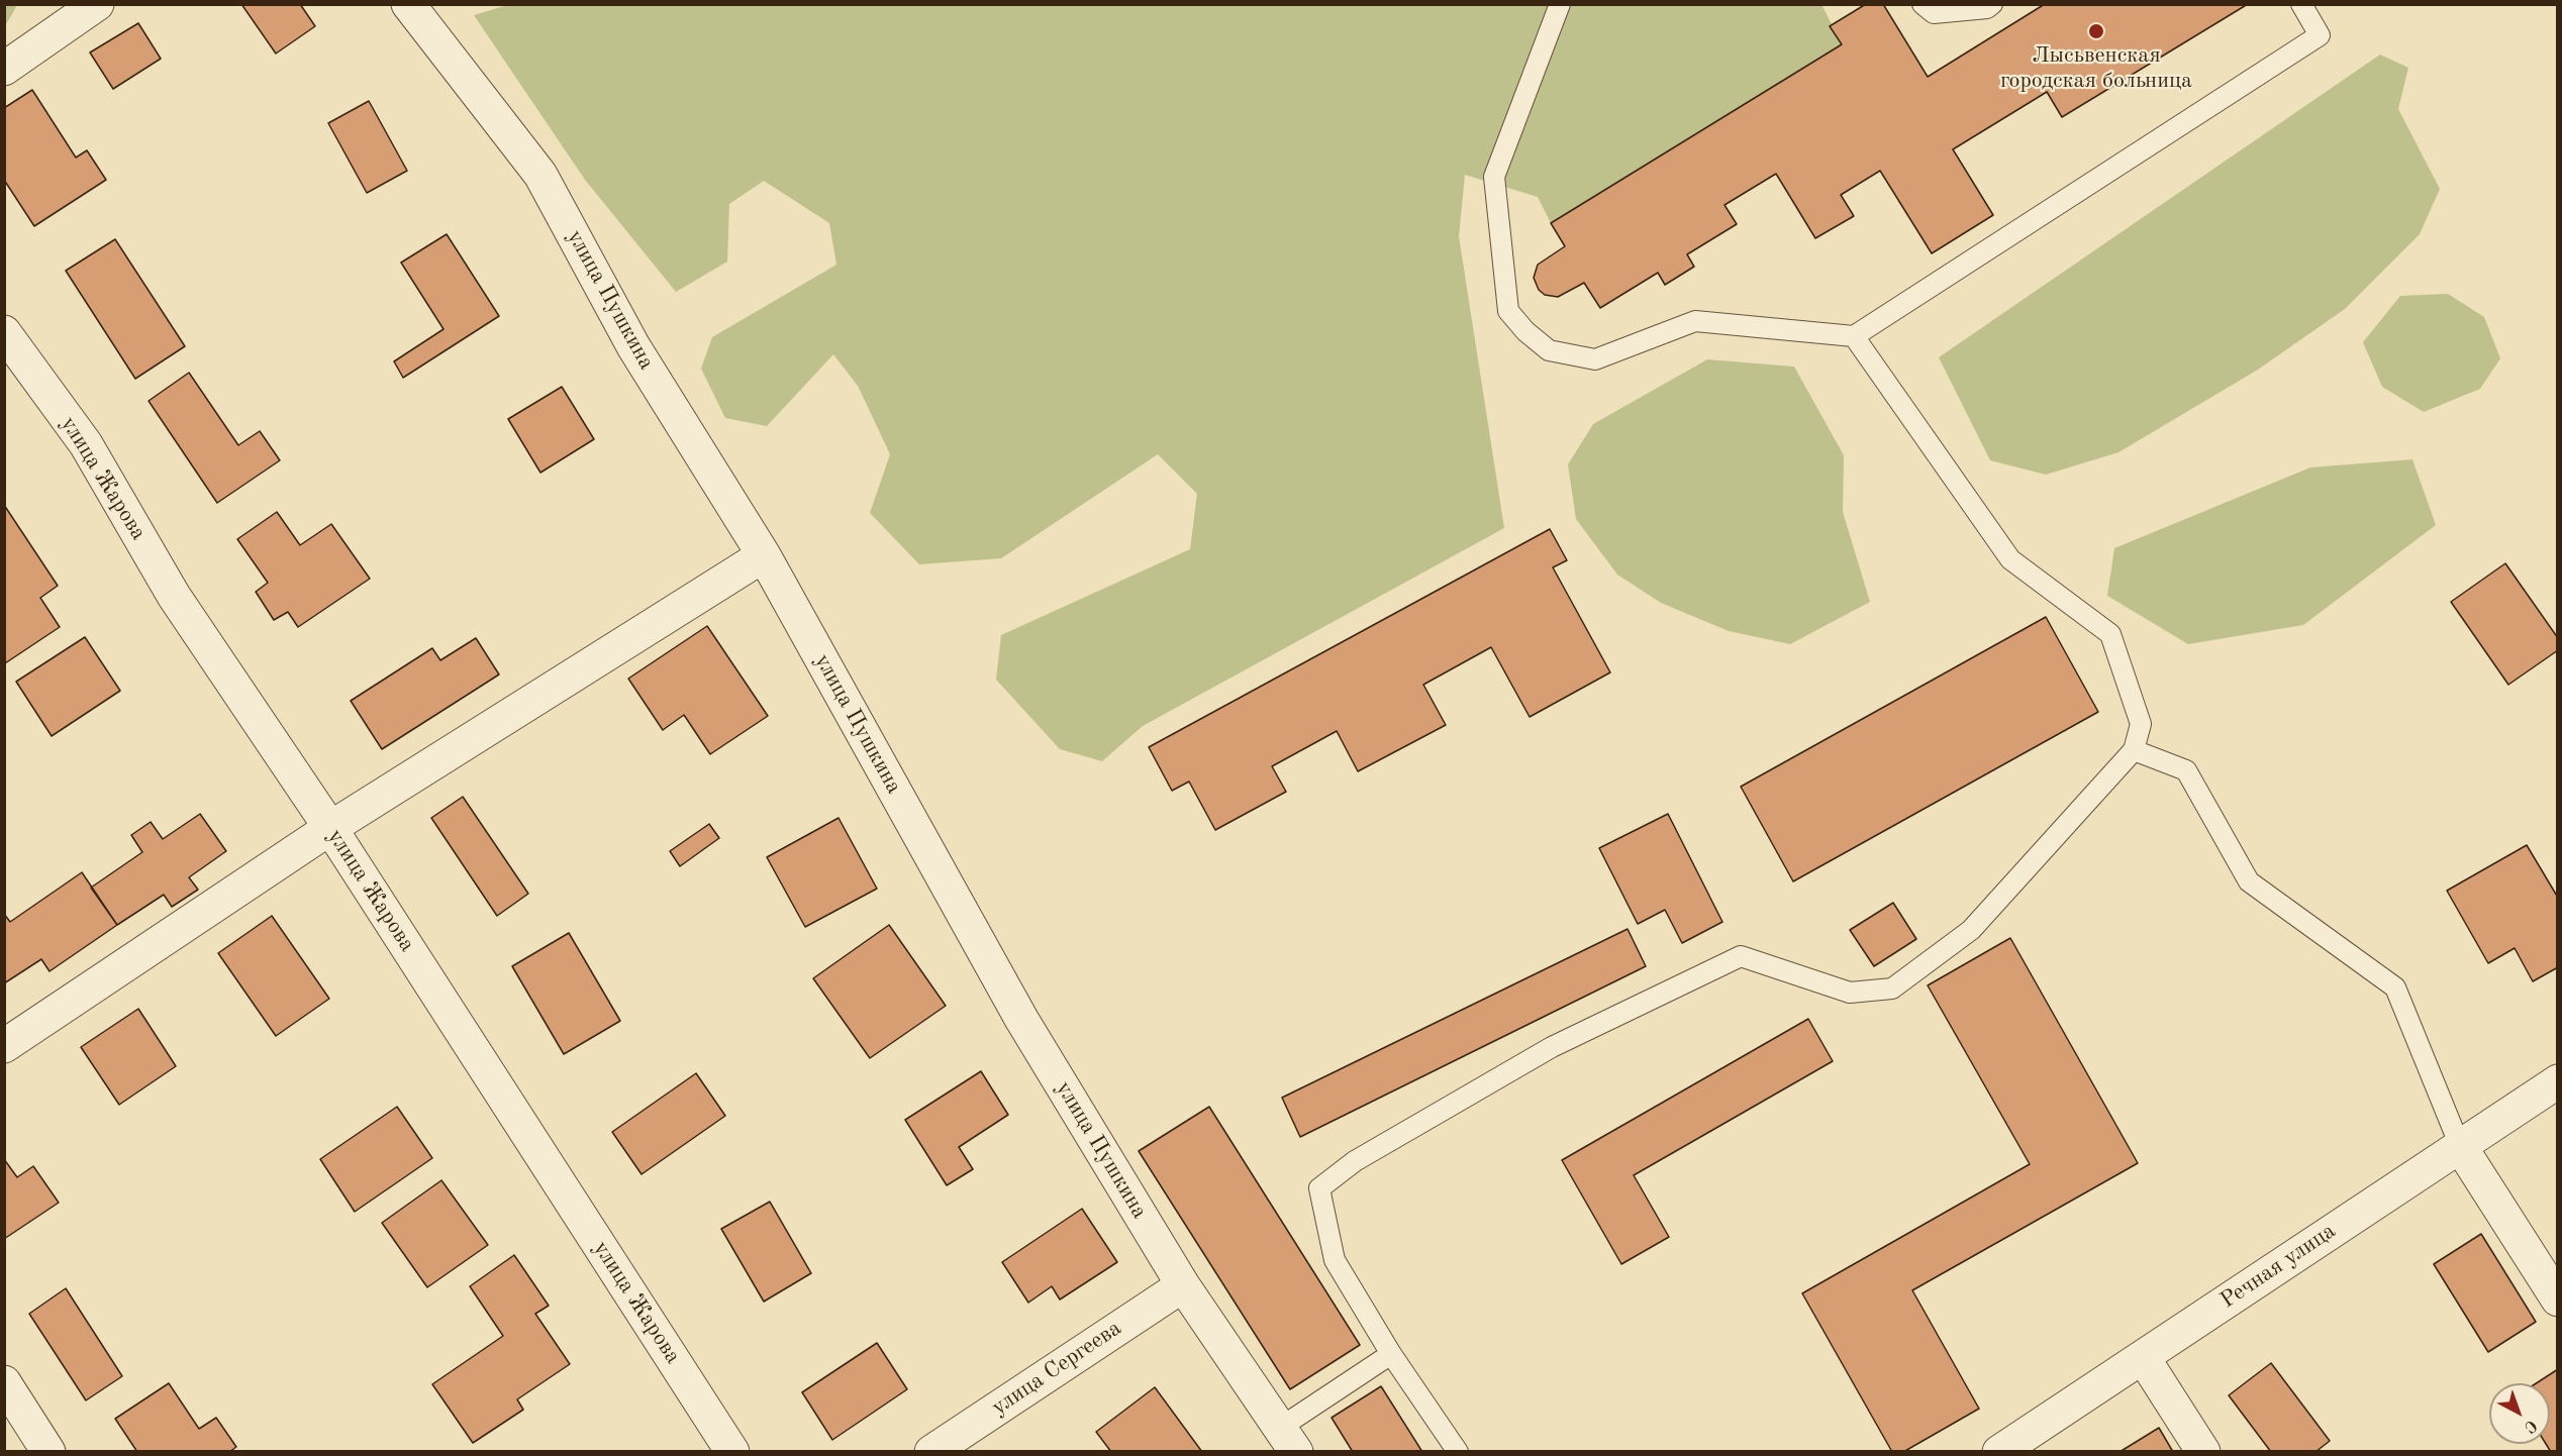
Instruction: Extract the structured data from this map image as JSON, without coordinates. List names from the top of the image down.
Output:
{
  "streets": {
    "street": [
      "улица Пушкина",
      "улица Жарова",
      "Речная улица",
      "улица Сергеева"
    ]
  },
  "crossings": [
    ["улица Пушкина", "улица Сергеева"]
  ],
  "places": ["Лысьвенская городская больница"],
  "north": "bottom right"
}
